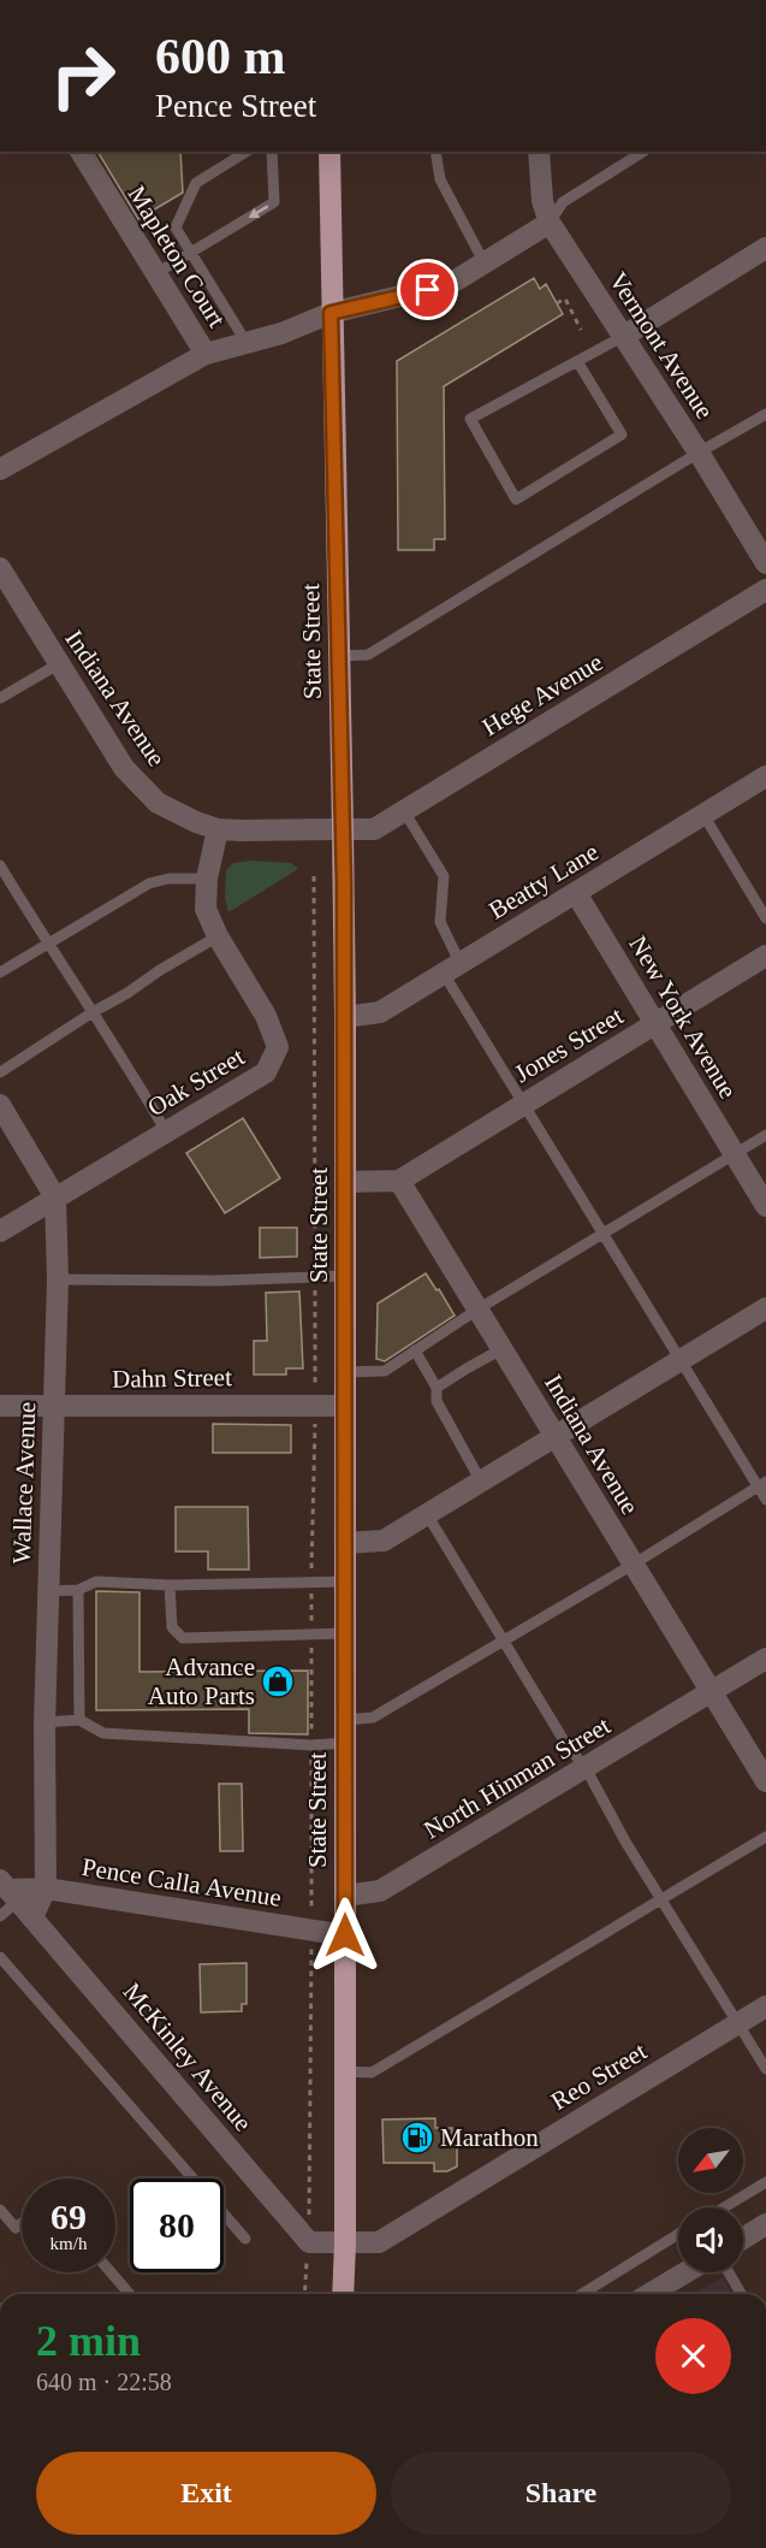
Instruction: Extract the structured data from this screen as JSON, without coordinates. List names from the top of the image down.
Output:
{
  "streets": {
    "highway": ["State Street"],
    "street": [
      "Mapleton Court",
      "Vermont Avenue",
      "Hege Avenue",
      "Indiana Avenue",
      "Beatty Lane",
      "New York Avenue",
      "Jones Street",
      "Oak Street",
      "Dahn Street",
      "Wallace Avenue",
      "North Hinman Street",
      "Pence Calla Avenue",
      "McKinley Avenue",
      "Reo Street"
    ]
  },
  "crossings": [
    ["State Street", "Hege Avenue"],
    ["State Street", "Indiana Avenue"],
    ["State Street", "Beatty Lane"],
    ["State Street", "Dahn Street"],
    ["State Street", "North Hinman Street"],
    ["State Street", "Pence Calla Avenue"],
    ["State Street", "McKinley Avenue"],
    ["State Street", "Reo Street"],
    ["Hege Avenue", "Indiana Avenue"],
    ["Indiana Avenue", "Jones Street"],
    ["Indiana Avenue", "Oak Street"],
    ["Indiana Avenue", "North Hinman Street"],
    ["Beatty Lane", "New York Avenue"],
    ["New York Avenue", "Jones Street"],
    ["Oak Street", "Wallace Avenue"],
    ["Dahn Street", "Wallace Avenue"],
    ["Wallace Avenue", "Pence Calla Avenue"],
    ["Wallace Avenue", "McKinley Avenue"],
    ["Pence Calla Avenue", "McKinley Avenue"],
    ["McKinley Avenue", "Reo Street"]
  ],
  "places": {
    "shop": ["Advance Auto Parts"],
    "fuel station": ["Marathon"]
  },
  "north": "bottom left",
  "page": {
    "turn": ["600 m", "Pence Street"],
    "speed": "69 km/h",
    "limit": "80",
    "heading": ["2 min", "640 m · 22:58"],
    "buttons": ["Exit", "Share"]
  }
}
